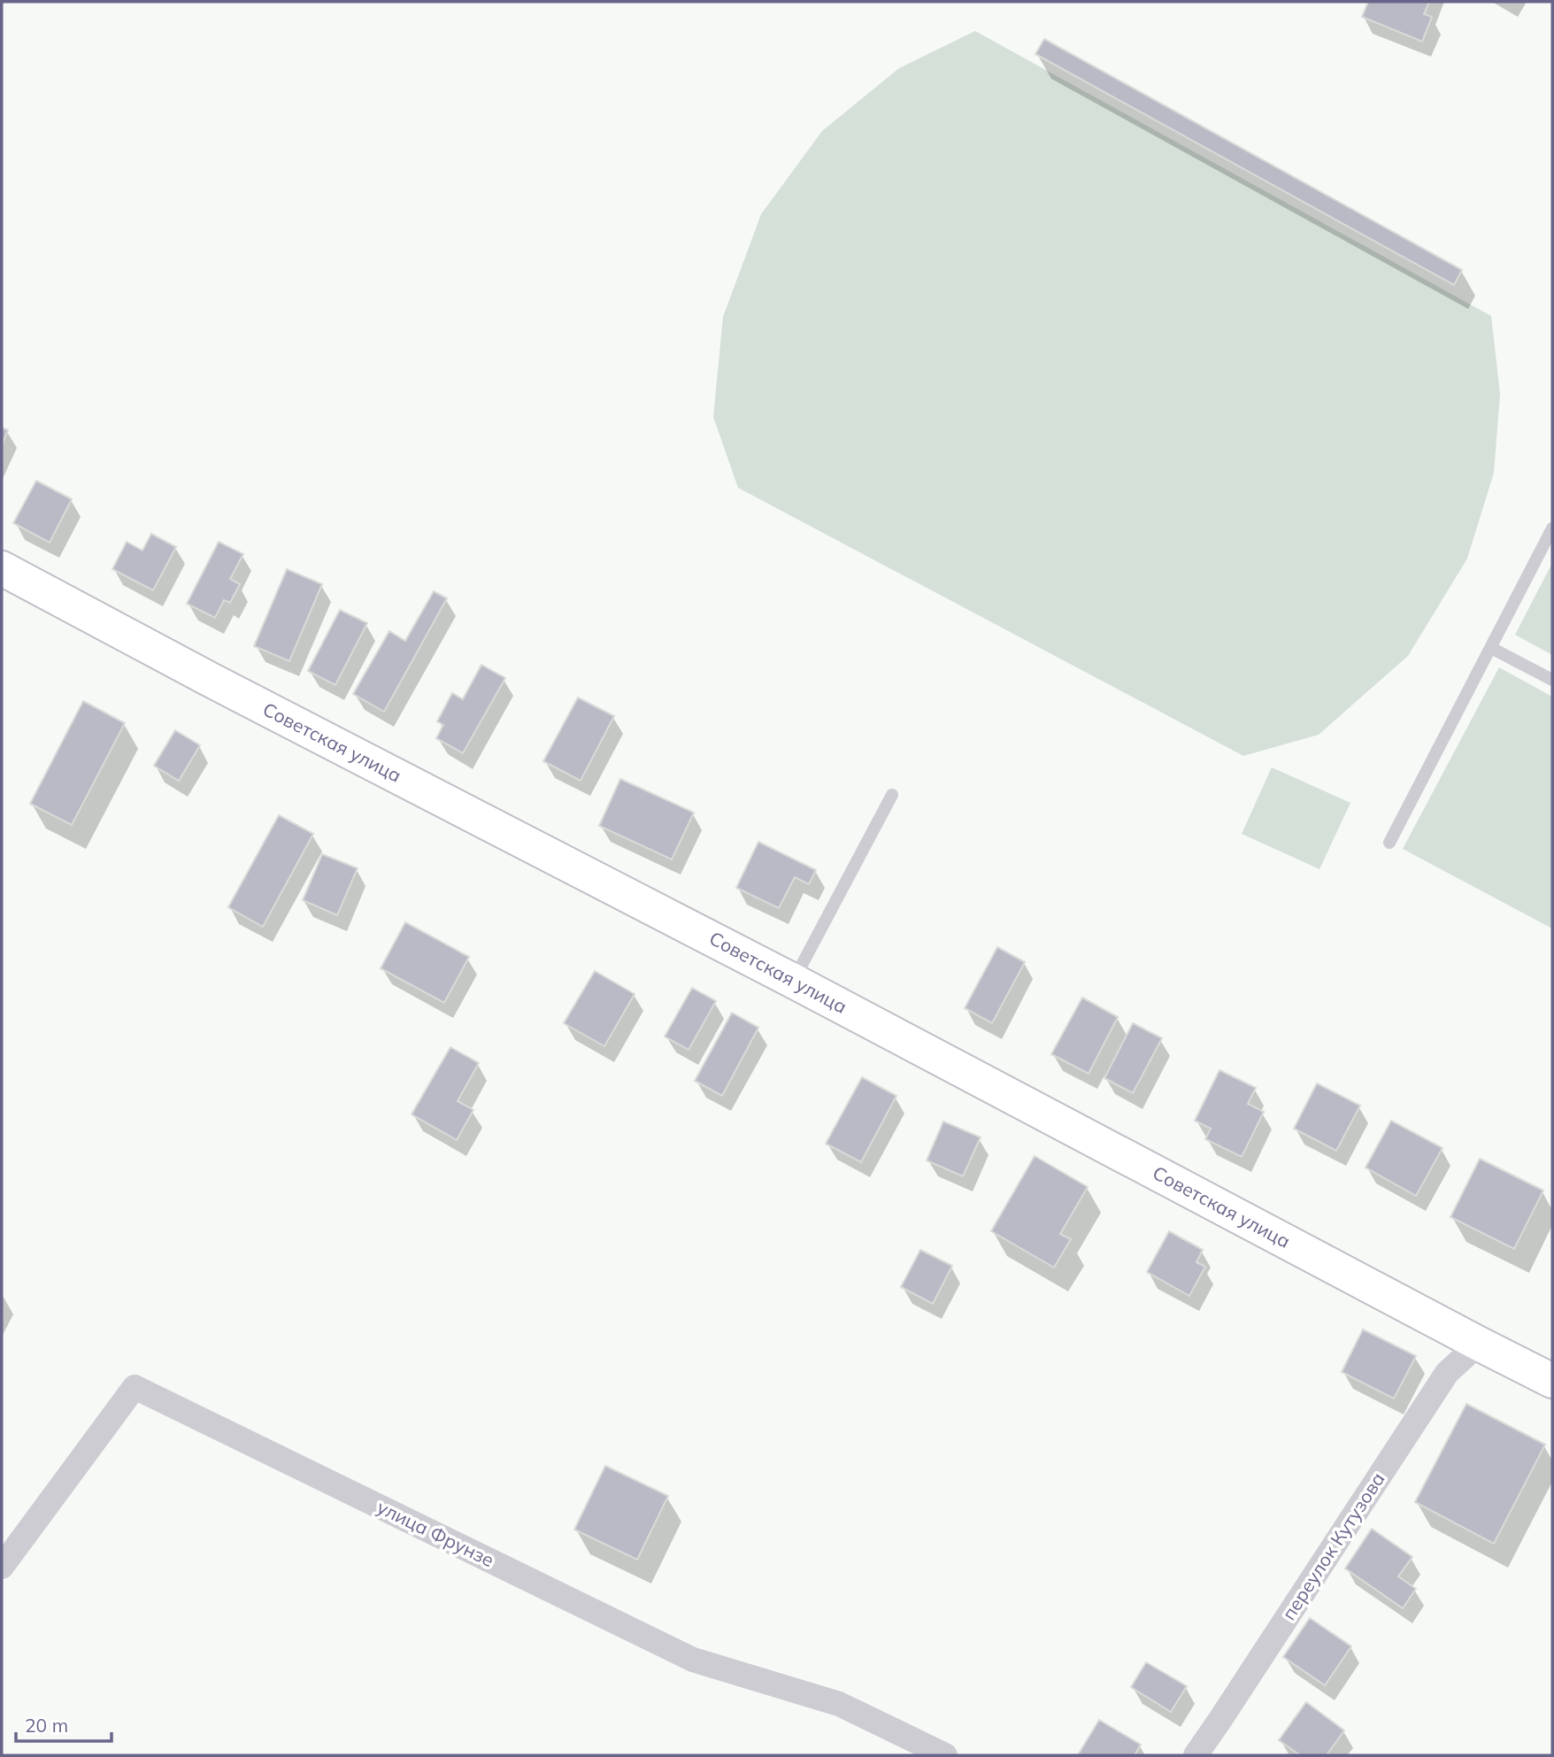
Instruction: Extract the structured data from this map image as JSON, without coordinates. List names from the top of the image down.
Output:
{
  "streets": {
    "main road": ["Советская улица"],
    "street": ["улица Фрунзе", "переулок Кутузова"]
  },
  "crossings": [
    ["Советская улица", "переулок Кутузова"]
  ],
  "scale_bar": "20 m"
}
